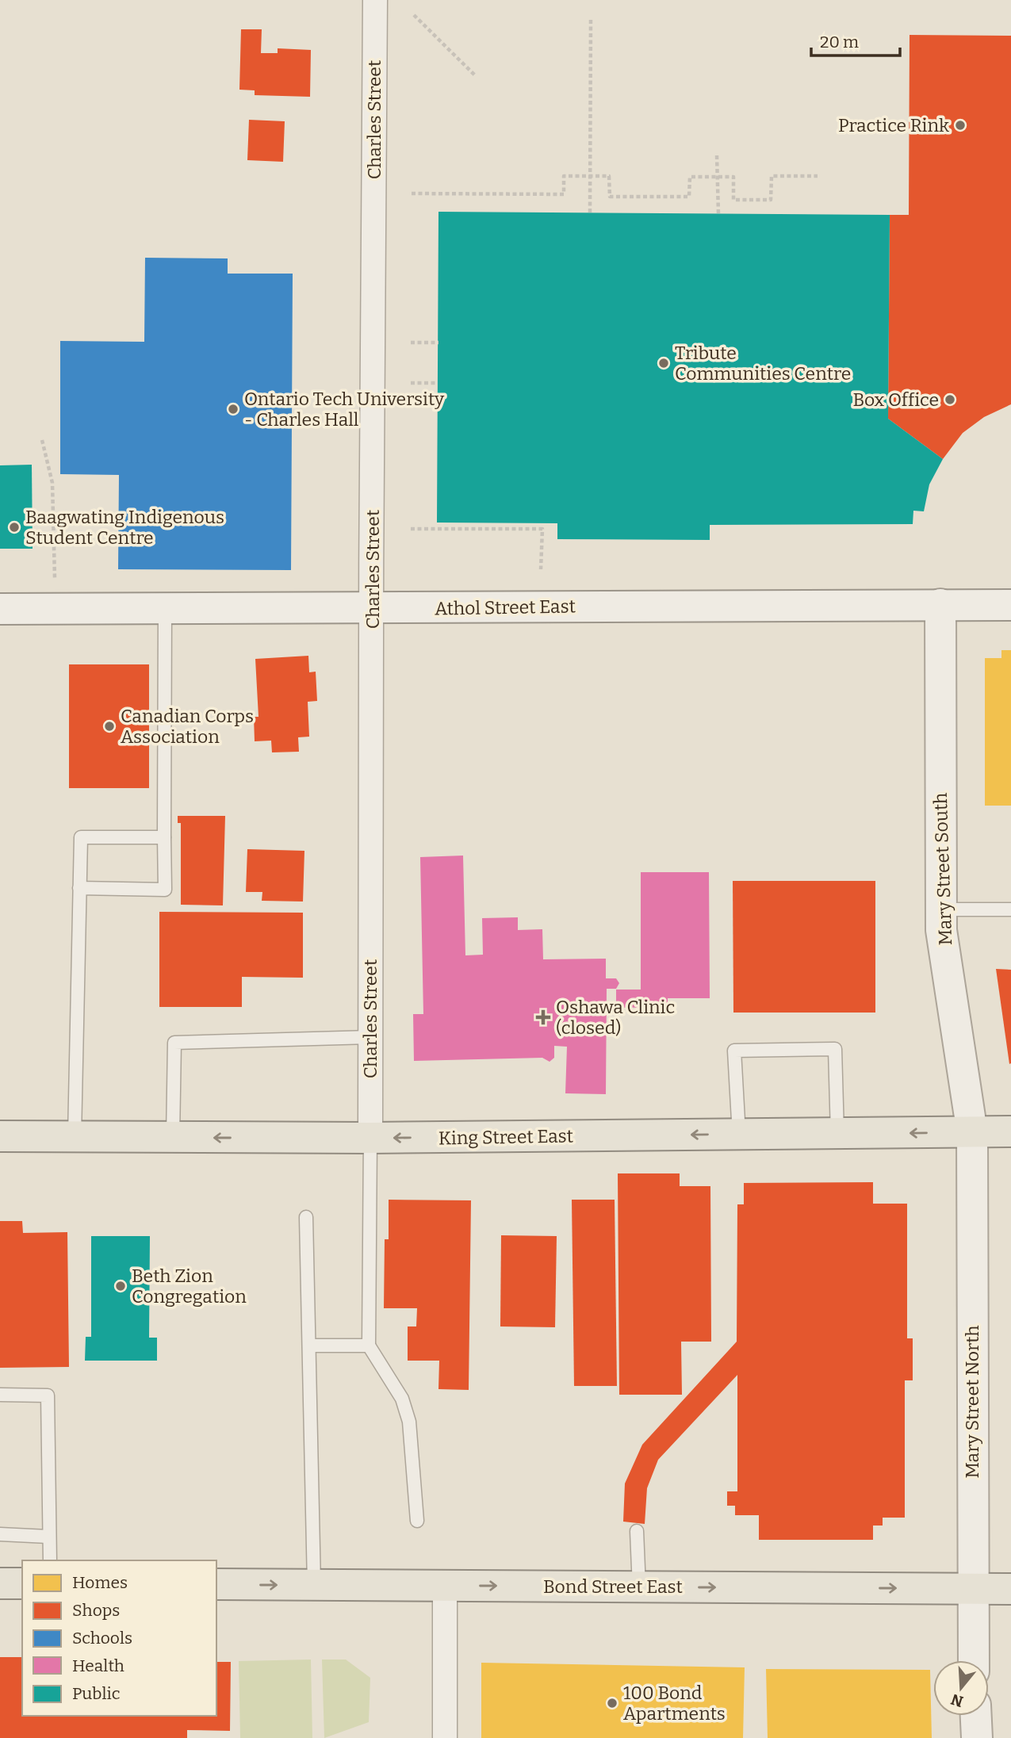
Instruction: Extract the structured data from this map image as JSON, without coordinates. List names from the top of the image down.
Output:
{
  "streets": {
    "main road": ["King Street East", "Bond Street East"],
    "street": [
      "Charles Street",
      "Athol Street East",
      "Mary Street South",
      "Mary Street North"
    ]
  },
  "crossings": [
    ["Charles Street", "Athol Street East"],
    ["Charles Street", "King Street East"],
    ["Athol Street East", "Mary Street South"],
    ["Mary Street South", "King Street East"],
    ["Mary Street South", "Mary Street North"],
    ["King Street East", "Mary Street North"],
    ["Mary Street North", "Bond Street East"]
  ],
  "one_way": ["King Street East", "Bond Street East"],
  "places": {
    "other": [
      "Practice Rink",
      "Tribute Communities Centre",
      "Box Office",
      "Ontario Tech University - Charles Hall",
      "Baagwating Indigenous Student Centre",
      "Canadian Corps Association",
      "Beth Zion Congregation",
      "100 Bond Apartments"
    ],
    "health": ["Oshawa Clinic (closed)"]
  },
  "legend": [
    "Homes",
    "Shops",
    "Schools",
    "Health",
    "Public"
  ],
  "scale_bar": "20 m",
  "north": "bottom"
}
